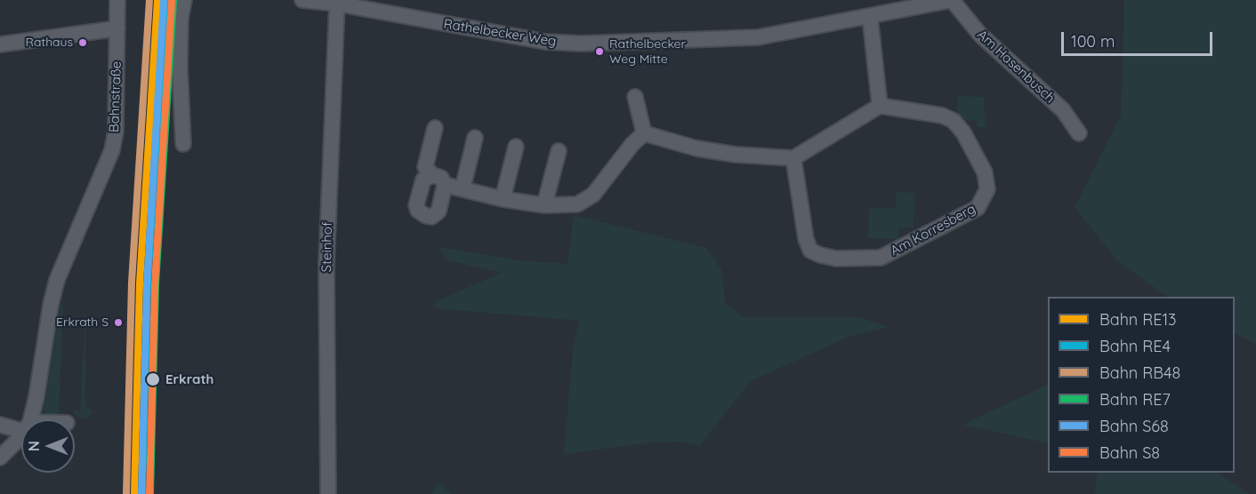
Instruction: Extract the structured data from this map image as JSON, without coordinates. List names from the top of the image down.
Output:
{
  "streets": {
    "street": [
      "Rathelbecker Weg",
      "Am Hasenbusch",
      "Bahnstraße",
      "Am Korresberg",
      "Steinhof"
    ]
  },
  "crossings": [
    ["Rathelbecker Weg", "Am Hasenbusch"],
    ["Rathelbecker Weg", "Steinhof"]
  ],
  "places": [
    "Rathaus",
    "Rathelbecker Weg Mitte",
    "Erkrath S",
    "Erkrath"
  ],
  "lines": [
    "rail line RE13",
    "rail line RB48",
    "rail line S68",
    "rail line RE4",
    "rail line RE7",
    "rail line S8"
  ],
  "legend": [
    "Bahn RE13",
    "Bahn RE4",
    "Bahn RB48",
    "Bahn RE7",
    "Bahn S68",
    "Bahn S8"
  ],
  "scale_bar": "100 m",
  "north": "left"
}
